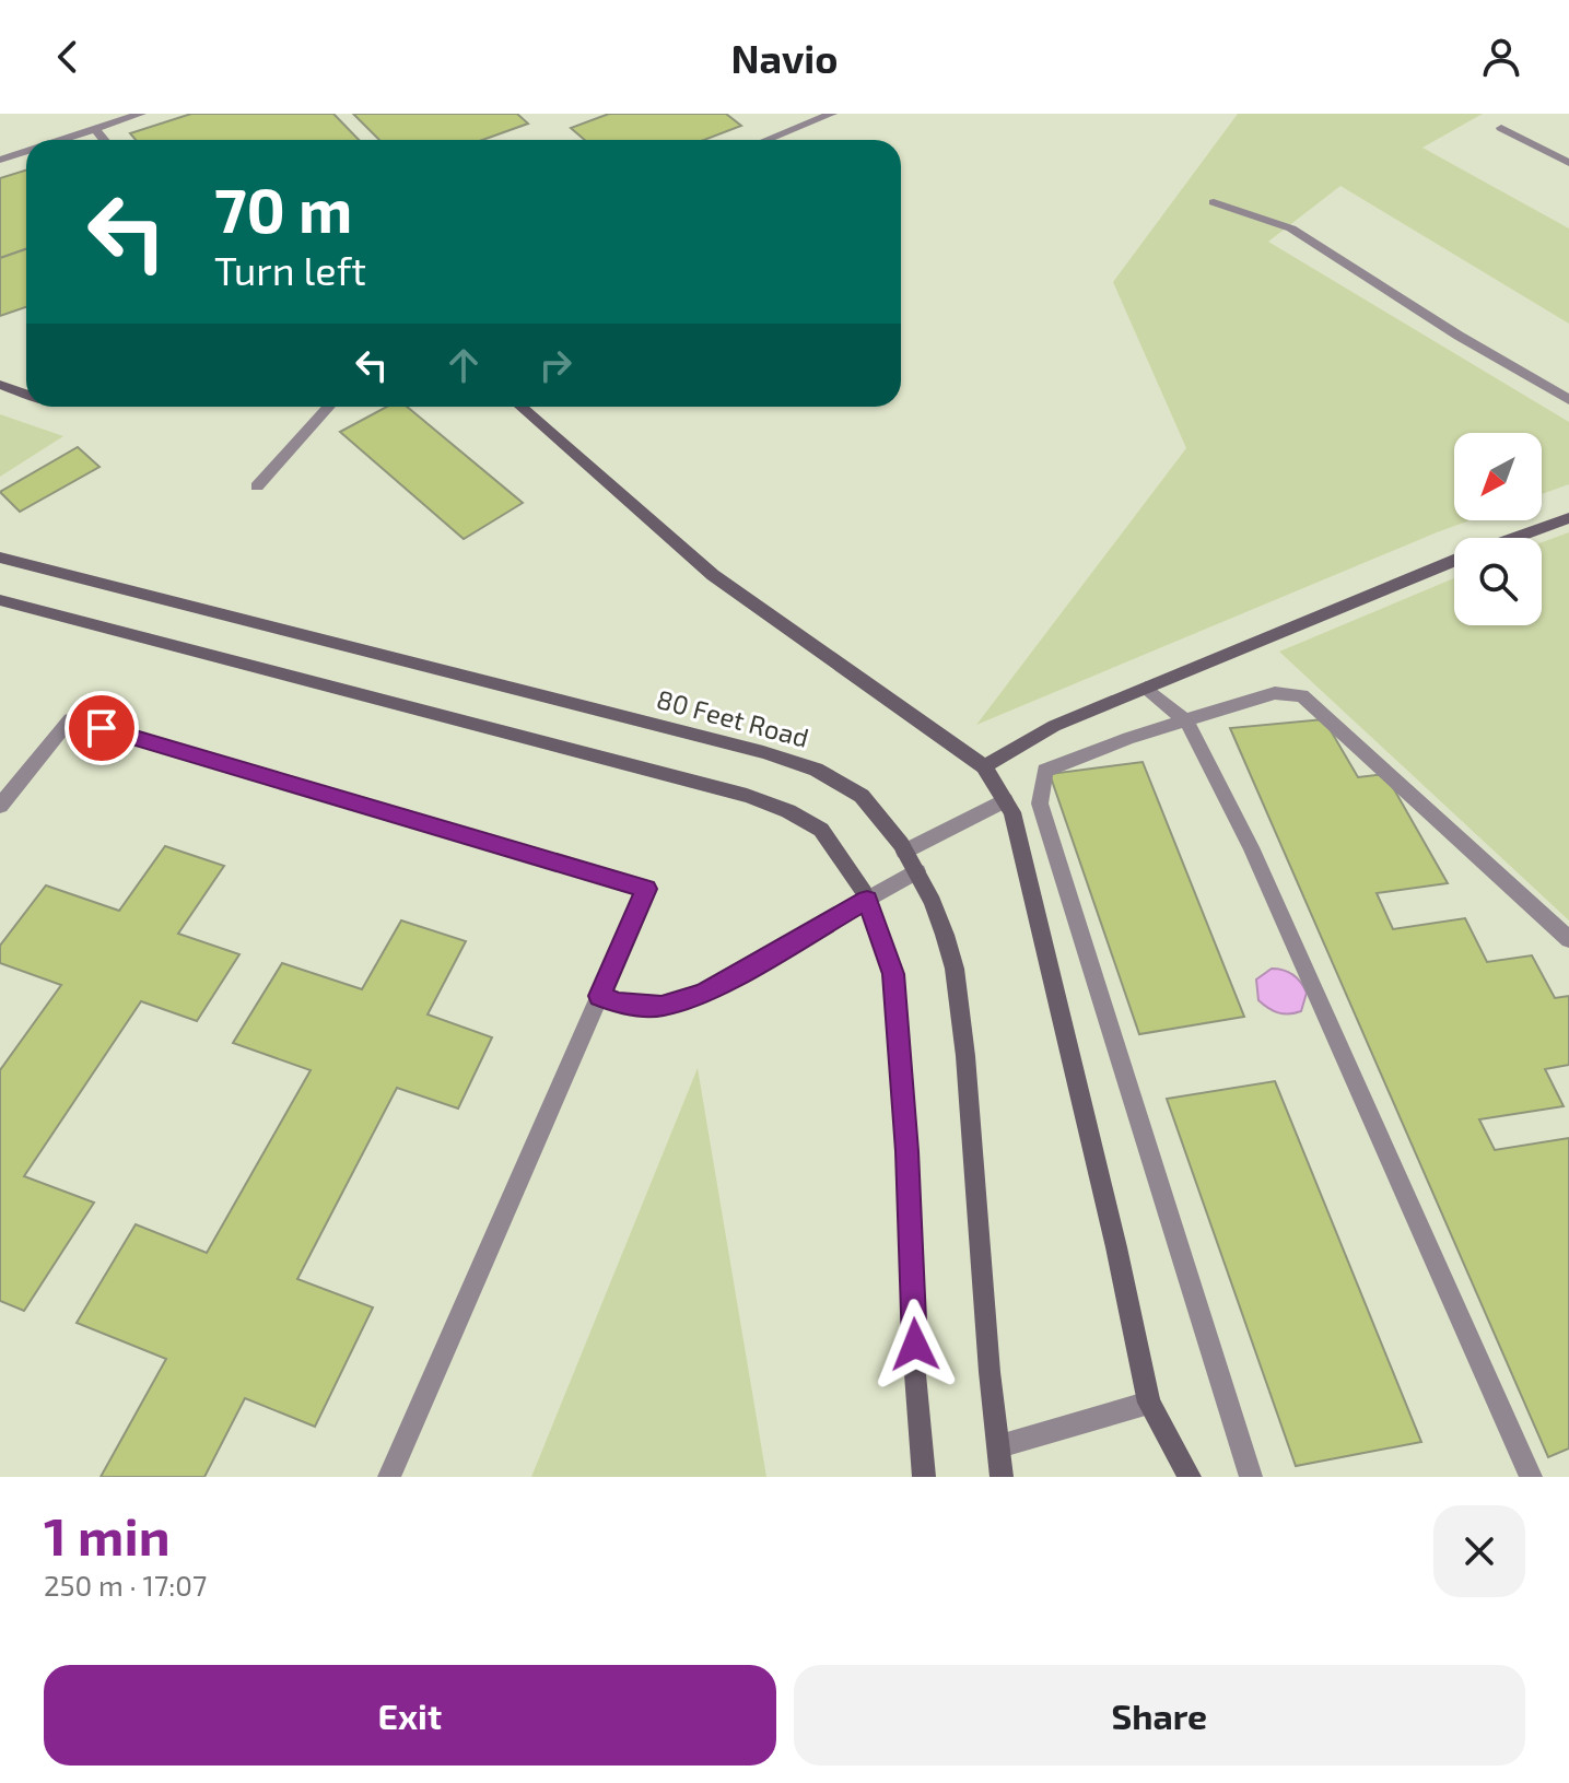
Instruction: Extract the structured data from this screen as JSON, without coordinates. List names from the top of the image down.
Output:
{
  "streets": {
    "street": ["80 Feet Road"]
  },
  "north": "bottom left",
  "page": {
    "header": "Navio",
    "turn": ["70 m", "Turn left"],
    "heading": ["1 min", "250 m · 17:07"],
    "buttons": ["Exit", "Share"]
  }
}
